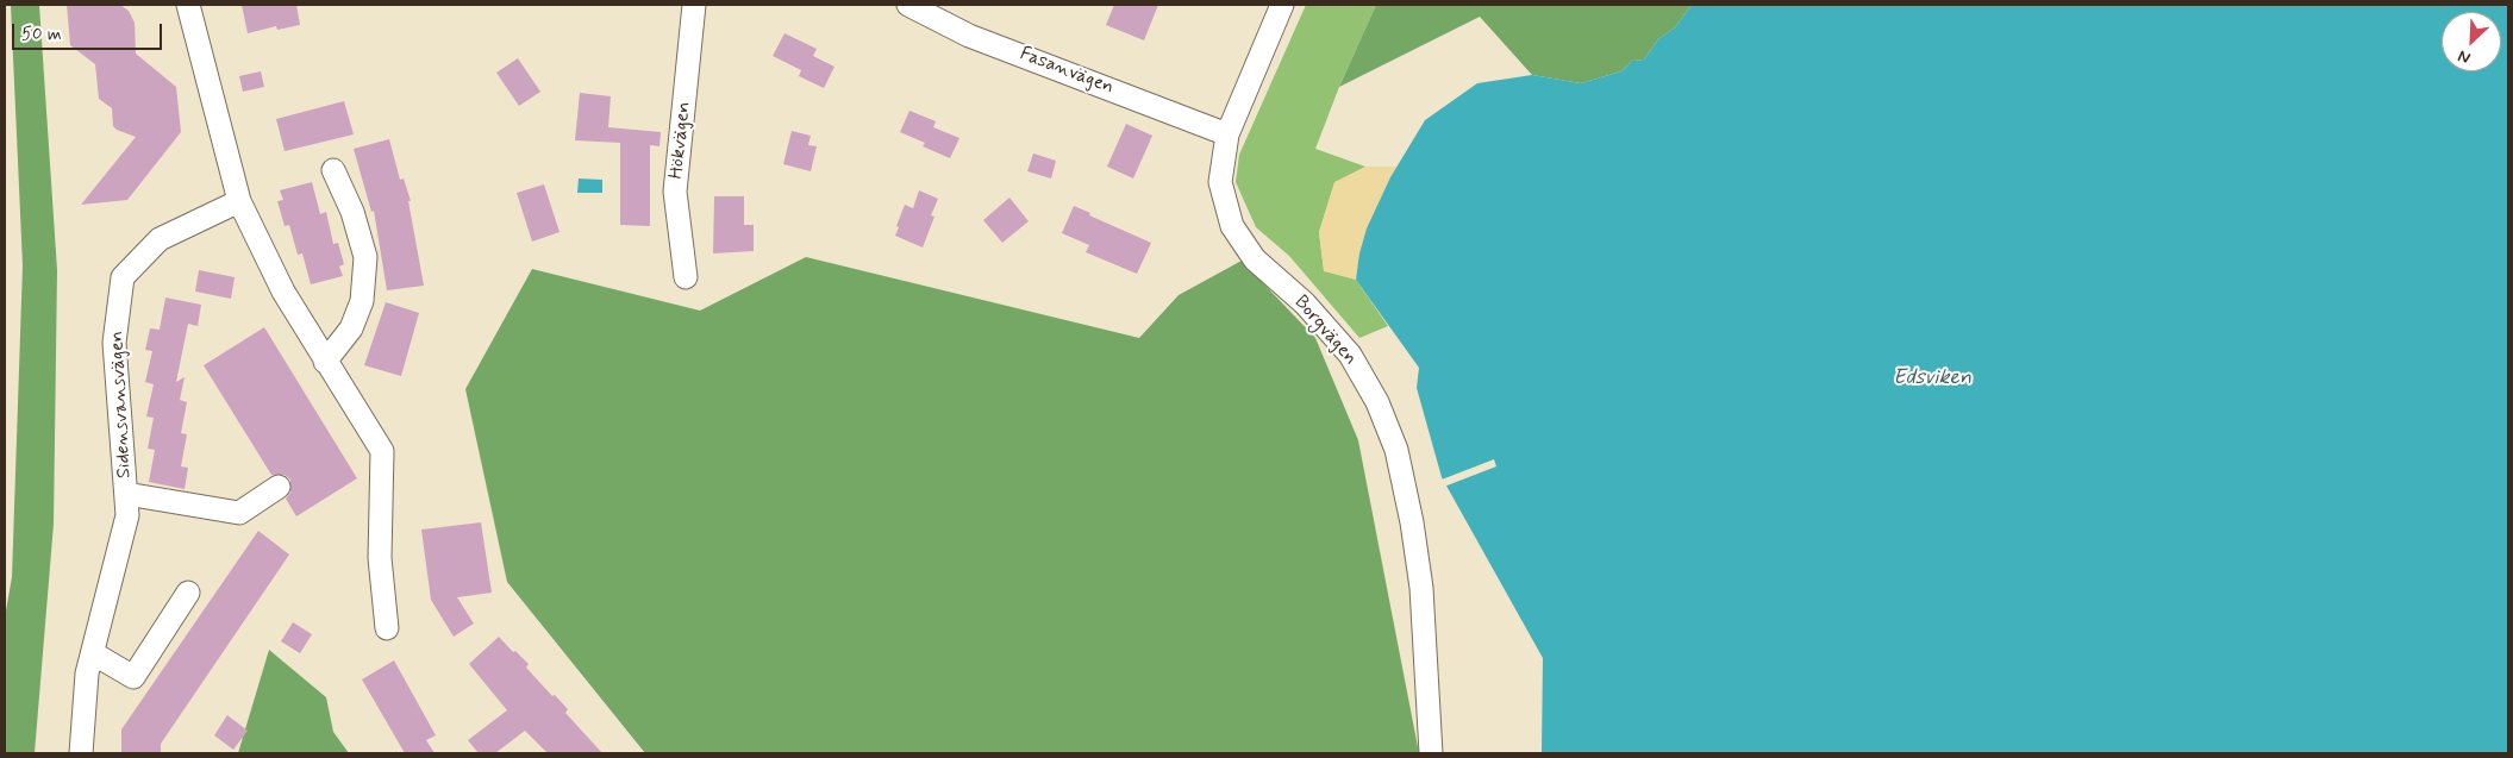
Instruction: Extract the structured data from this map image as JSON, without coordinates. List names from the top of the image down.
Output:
{
  "streets": {
    "street": [
      "Fasanvägen",
      "Hökvägen",
      "Borgvägen",
      "Sidensvansvägen"
    ]
  },
  "crossings": [
    ["Fasanvägen", "Borgvägen"]
  ],
  "water": ["Edsviken"],
  "scale_bar": "50 m",
  "north": "bottom left"
}
